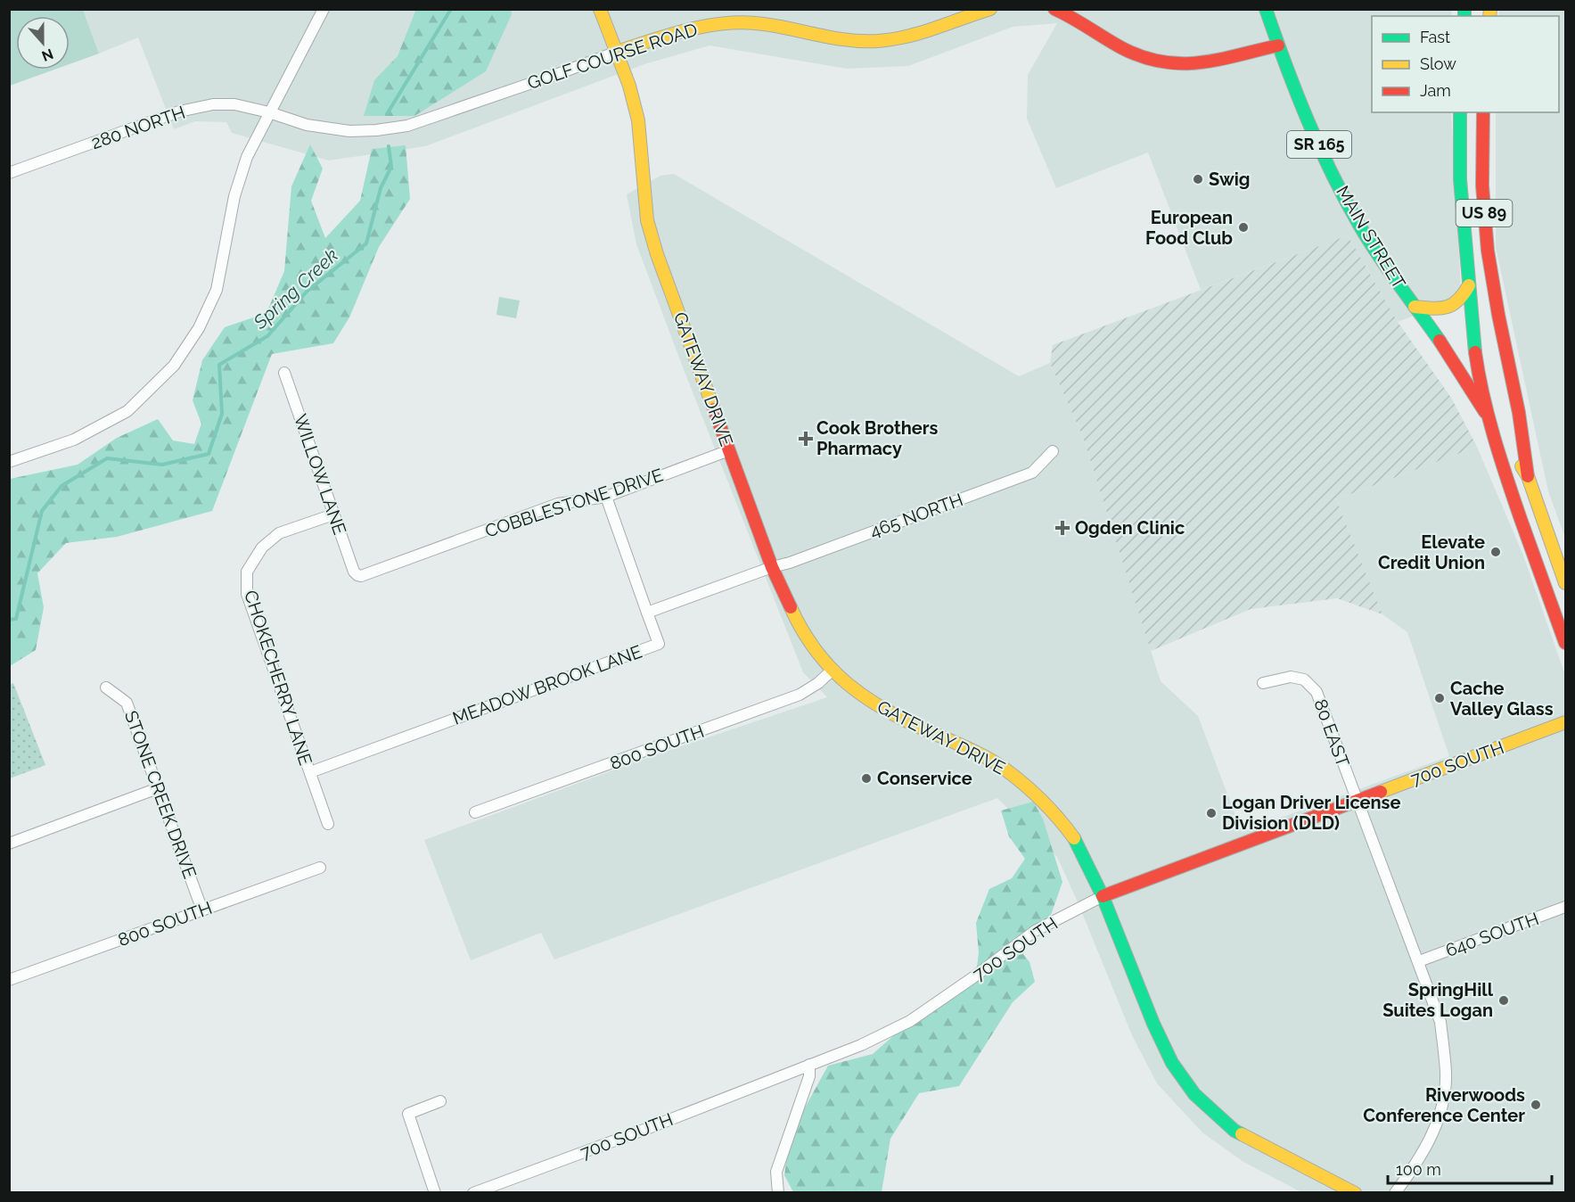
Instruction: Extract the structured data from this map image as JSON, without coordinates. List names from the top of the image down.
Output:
{
  "streets": {
    "main road": [
      "GOLF COURSE ROAD",
      "SR 165",
      "US 89",
      "MAIN STREET",
      "GATEWAY DRIVE",
      "700 SOUTH"
    ],
    "street": [
      "280 NORTH",
      "WILLOW LANE",
      "COBBLESTONE DRIVE",
      "465 NORTH",
      "CHOKECHERRY LANE",
      "MEADOW BROOK LANE",
      "80 EAST",
      "800 SOUTH",
      "STONE CREEK DRIVE",
      "640 SOUTH"
    ]
  },
  "crossings": [
    ["GOLF COURSE ROAD", "280 NORTH"],
    ["GOLF COURSE ROAD", "GATEWAY DRIVE"],
    ["US 89", "MAIN STREET"],
    ["GATEWAY DRIVE", "COBBLESTONE DRIVE"],
    ["GATEWAY DRIVE", "465 NORTH"],
    ["GATEWAY DRIVE", "800 SOUTH"],
    ["GATEWAY DRIVE", "700 SOUTH"],
    ["WILLOW LANE", "COBBLESTONE DRIVE"],
    ["WILLOW LANE", "CHOKECHERRY LANE"],
    ["CHOKECHERRY LANE", "MEADOW BROOK LANE"],
    ["80 EAST", "700 SOUTH"],
    ["80 EAST", "640 SOUTH"],
    ["800 SOUTH", "STONE CREEK DRIVE"]
  ],
  "water": ["Spring Creek"],
  "places": {
    "other": [
      "Swig",
      "European Food Club",
      "Elevate Credit Union",
      "Cache Valley Glass",
      "Conservice",
      "Logan Driver License Division (DLD)",
      "SpringHill Suites Logan",
      "Riverwoods Conference Center"
    ],
    "health": ["Cook Brothers Pharmacy", "Ogden Clinic"]
  },
  "legend": ["Fast", "Slow", "Jam"],
  "scale_bar": "100 m",
  "north": "bottom"
}
